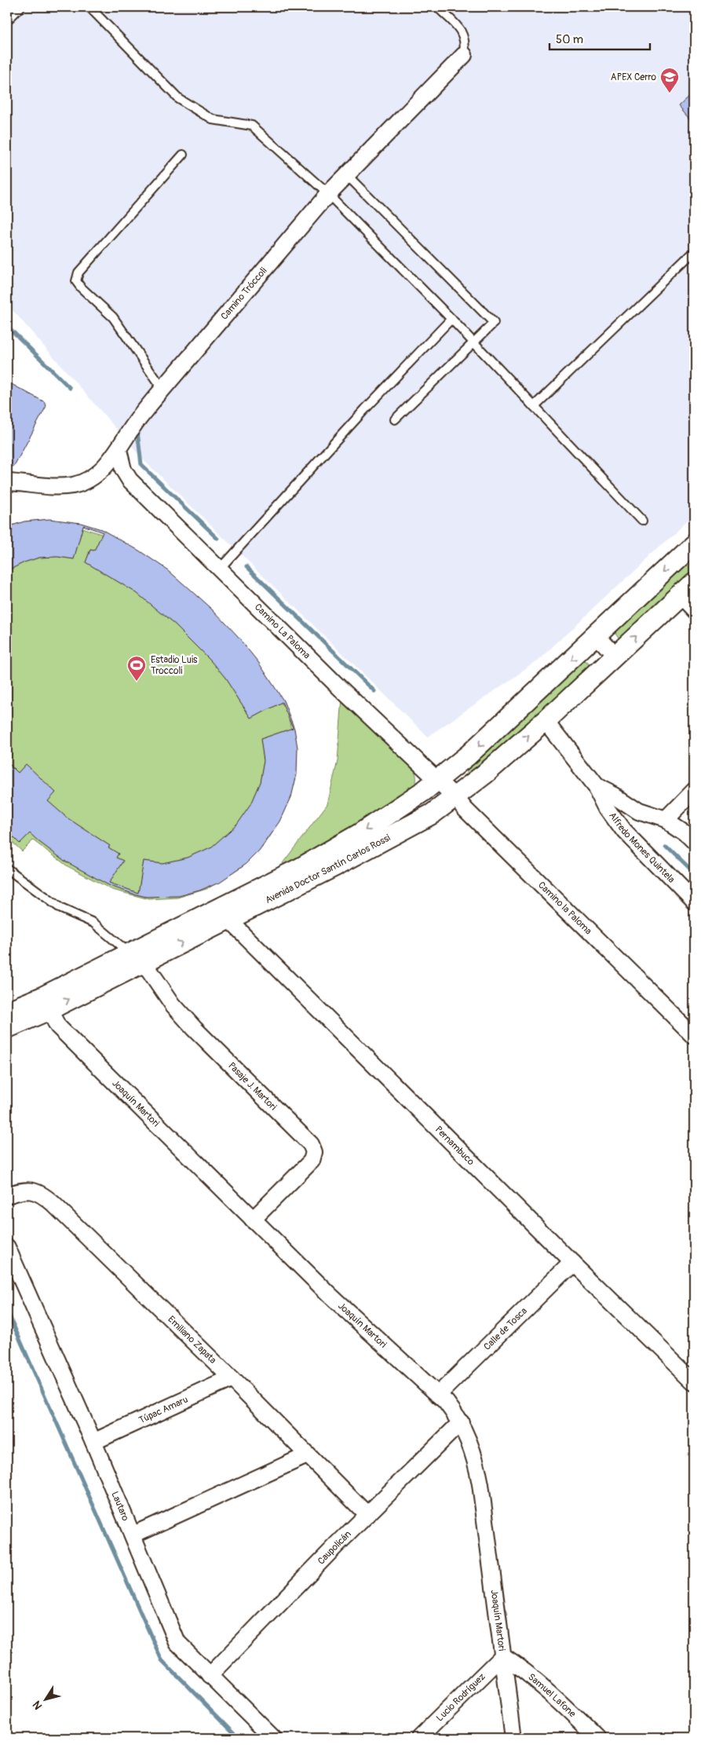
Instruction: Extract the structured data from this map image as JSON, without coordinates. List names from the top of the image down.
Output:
{
  "streets": {
    "street": [
      "Camino Tróccoli",
      "Camino La Paloma",
      "Alfredo Mones Quintela",
      "Avenida Doctor Santín Carlos Rossi",
      "Camino la Paloma",
      "Pasaje J. Martori",
      "Joaquín Martori",
      "Pernambuco",
      "Calle de Tosca",
      "Emiliano Zapata",
      "Túpac Amaru",
      "Lautaro",
      "Caupolicán",
      "Samuel Lafone",
      "Lucio Rodríguez"
    ]
  },
  "crossings": [
    ["Camino Tróccoli", "Camino La Paloma"],
    ["Camino La Paloma", "Avenida Doctor Santín Carlos Rossi"],
    ["Camino La Paloma", "Camino la Paloma"],
    ["Alfredo Mones Quintela", "Avenida Doctor Santín Carlos Rossi"],
    ["Avenida Doctor Santín Carlos Rossi", "Camino la Paloma"],
    ["Avenida Doctor Santín Carlos Rossi", "Pasaje J. Martori"],
    ["Avenida Doctor Santín Carlos Rossi", "Joaquín Martori"],
    ["Avenida Doctor Santín Carlos Rossi", "Pernambuco"],
    ["Pasaje J. Martori", "Joaquín Martori"],
    ["Joaquín Martori", "Calle de Tosca"],
    ["Joaquín Martori", "Caupolicán"],
    ["Joaquín Martori", "Samuel Lafone"],
    ["Joaquín Martori", "Lucio Rodríguez"],
    ["Pernambuco", "Calle de Tosca"],
    ["Emiliano Zapata", "Túpac Amaru"],
    ["Emiliano Zapata", "Caupolicán"],
    ["Túpac Amaru", "Lautaro"],
    ["Lautaro", "Caupolicán"],
    ["Samuel Lafone", "Lucio Rodríguez"]
  ],
  "places": {
    "school or university": ["APEX Cerro"],
    "sports": ["Estadio Luis Troccoli"]
  },
  "scale_bar": "50 m",
  "north": "bottom left"
}
